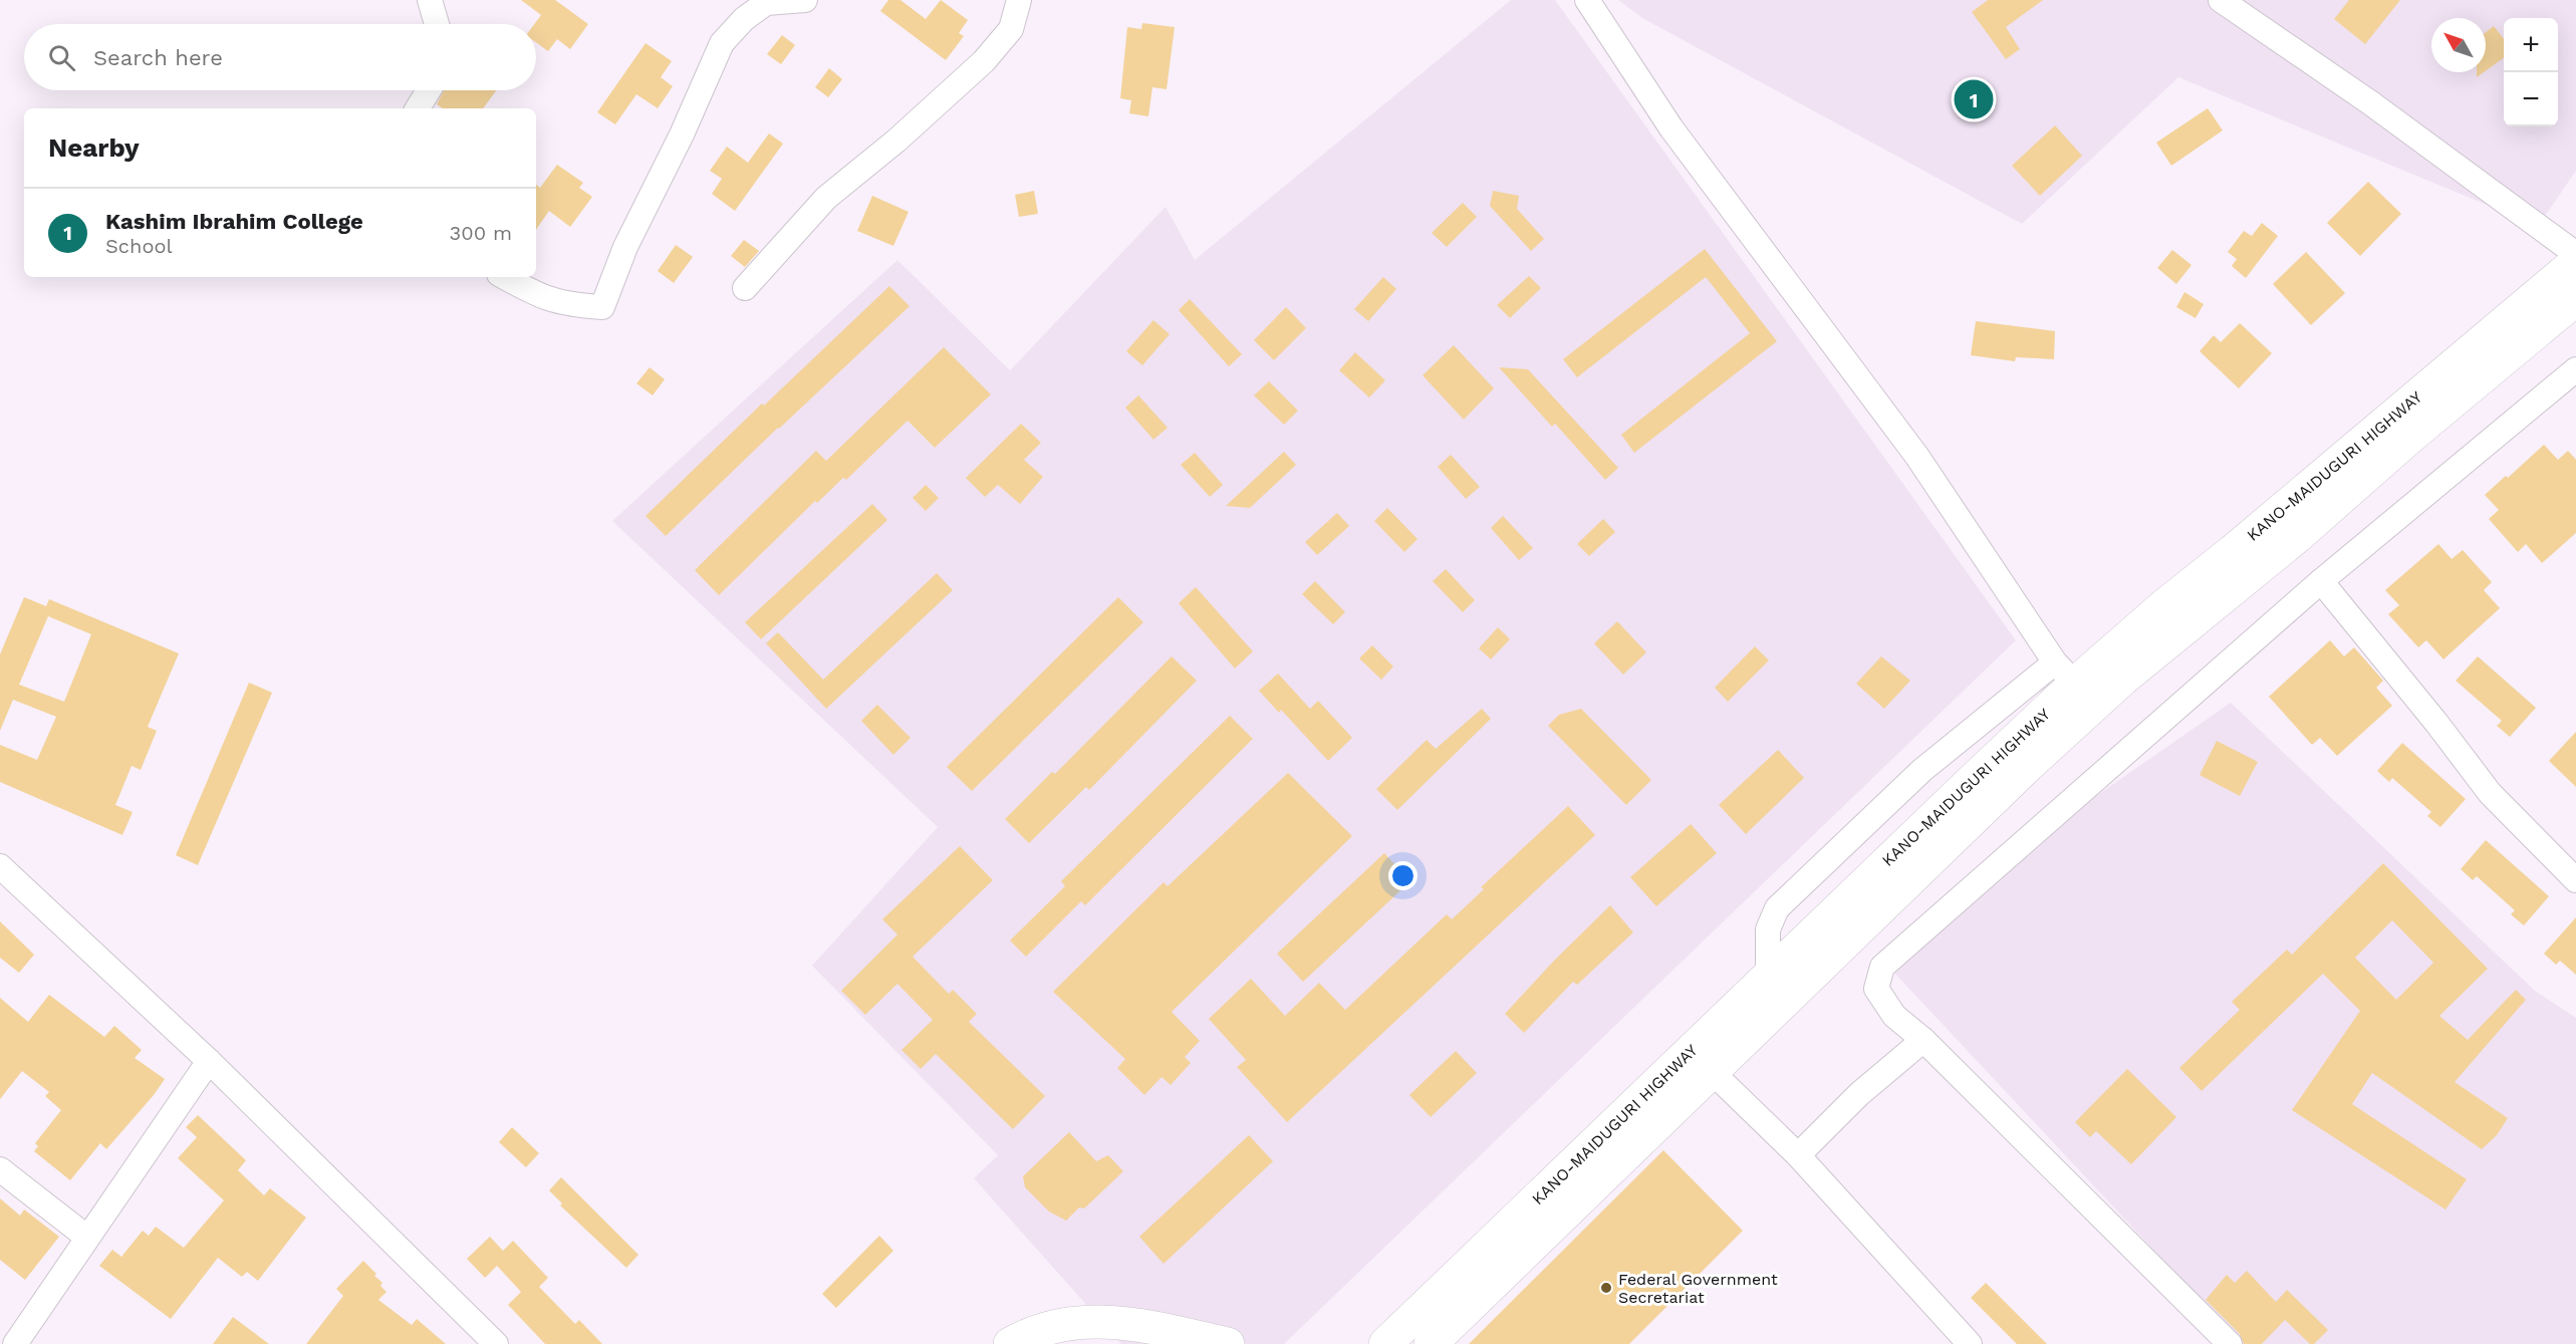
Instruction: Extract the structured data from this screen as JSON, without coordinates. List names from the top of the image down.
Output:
{
  "streets": {
    "highway": ["KANO-MAIDUGURI HIGHWAY"]
  },
  "places": ["Federal Government Secretariat"],
  "north": "top left",
  "page": {
    "map_buttons": ["+", "−"],
    "search": "Search here",
    "pins": "1",
    "heading": "Nearby",
    "list": [
      {
        "mark": "1",
        "name": "Kashim Ibrahim College",
        "note": "School",
        "value": "300 m"
      }
    ]
  }
}
